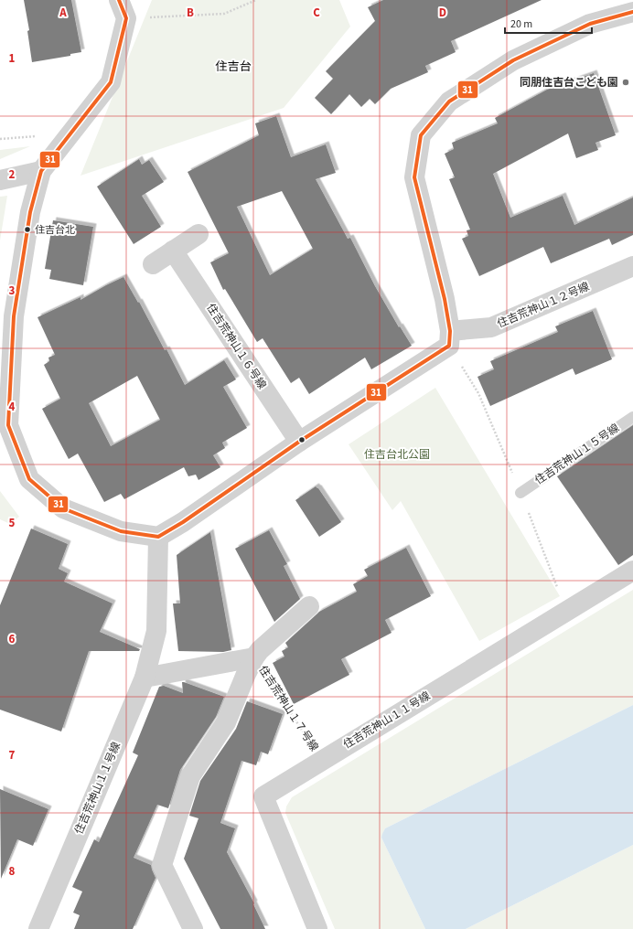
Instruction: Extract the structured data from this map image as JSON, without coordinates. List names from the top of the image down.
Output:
{
  "streets": {
    "street": [
      "住吉荒神山１２号線",
      "住吉荒神山１６号線",
      "住吉荒神山１７号線",
      "住吉荒神山１１号線"
    ],
    "lane": ["住吉荒神山１５号線"]
  },
  "crossings": [
    ["住吉荒神山１７号線", "住吉荒神山１１号線"]
  ],
  "districts": ["住吉台"],
  "parks": ["住吉台北公園"],
  "places": ["同朋住吉台こども園", "住吉台北"],
  "lines": ["transit line 31"],
  "scale_bar": "20 m",
  "grid": {
    "columns": [
      "A",
      "B",
      "C",
      "D"
    ],
    "rows": [
      "1",
      "2",
      "3",
      "4",
      "5",
      "6",
      "7",
      "8"
    ]
  }
}
